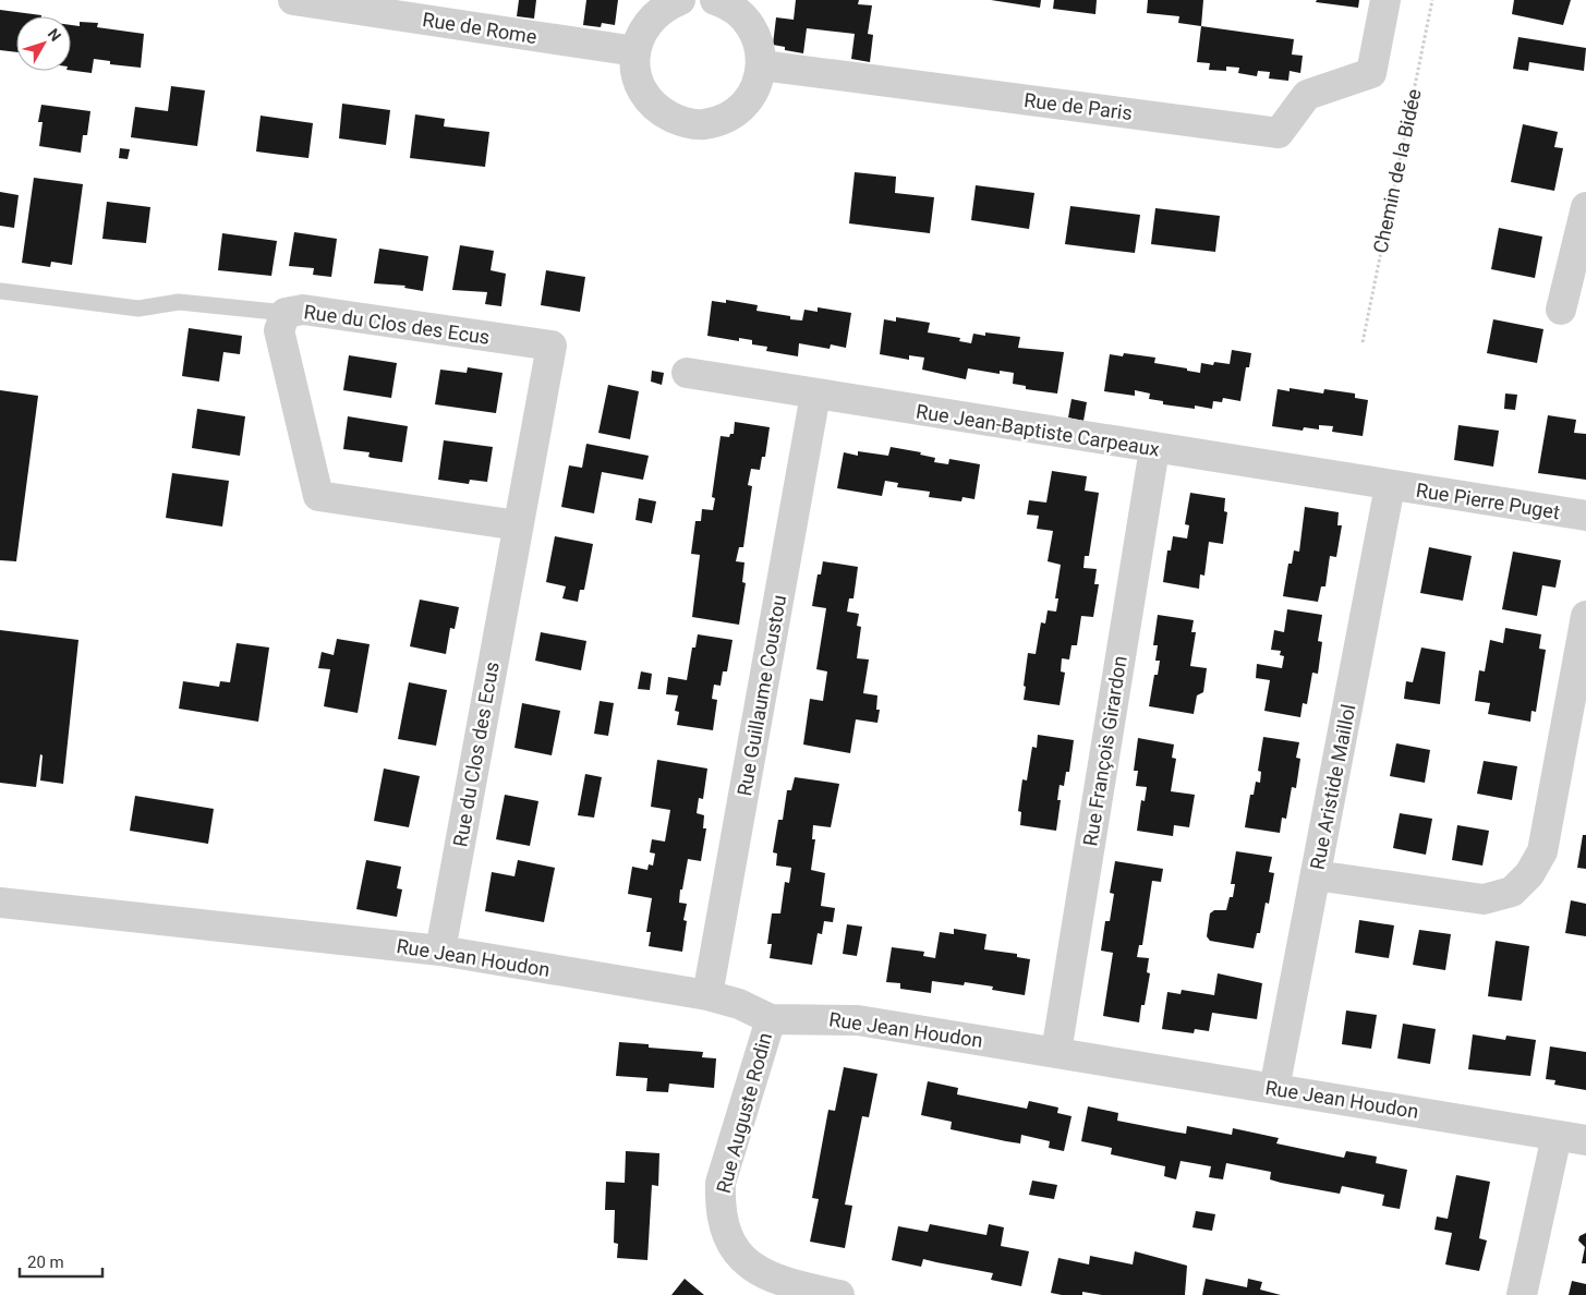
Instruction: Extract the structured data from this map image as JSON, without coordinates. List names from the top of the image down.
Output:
{
  "streets": {
    "street": [
      "Rue de Rome",
      "Rue de Paris",
      "Rue du Clos des Ecus",
      "Rue Jean-Baptiste Carpeaux",
      "Rue Pierre Puget",
      "Rue Guillaume Coustou",
      "Rue François Girardon",
      "Rue Aristide Maillol",
      "Rue Jean Houdon",
      "Rue Auguste Rodin"
    ],
    "path": ["Chemin de la Bidée"]
  },
  "crossings": [
    ["Rue du Clos des Ecus", "Rue Jean Houdon"],
    ["Rue Jean-Baptiste Carpeaux", "Rue Pierre Puget"],
    ["Rue Jean-Baptiste Carpeaux", "Rue Guillaume Coustou"],
    ["Rue Jean-Baptiste Carpeaux", "Rue François Girardon"],
    ["Rue Jean-Baptiste Carpeaux", "Rue Aristide Maillol"],
    ["Rue Pierre Puget", "Rue Aristide Maillol"],
    ["Rue Guillaume Coustou", "Rue Jean Houdon"],
    ["Rue François Girardon", "Rue Jean Houdon"],
    ["Rue Aristide Maillol", "Rue Jean Houdon"],
    ["Rue Jean Houdon", "Rue Auguste Rodin"]
  ],
  "scale_bar": "20 m",
  "north": "top right"
}
